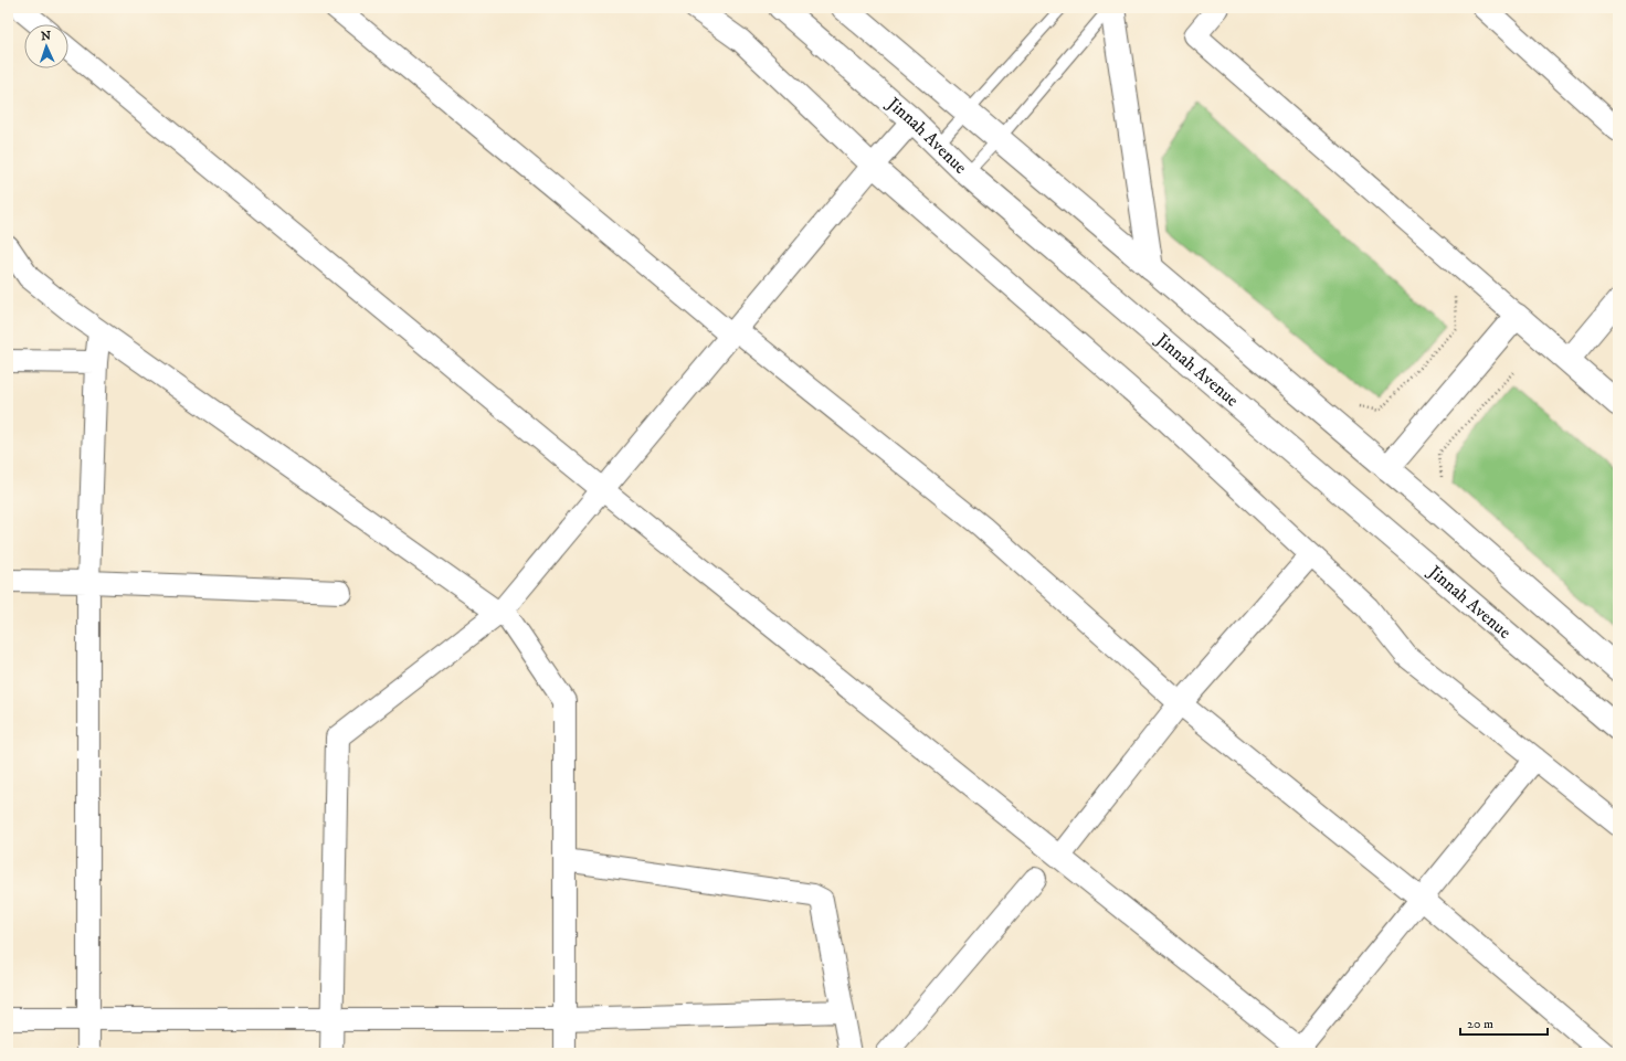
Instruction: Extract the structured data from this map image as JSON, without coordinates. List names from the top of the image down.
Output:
{
  "streets": {
    "main road": ["Jinnah Avenue"]
  },
  "scale_bar": "20 m",
  "north": "top"
}
